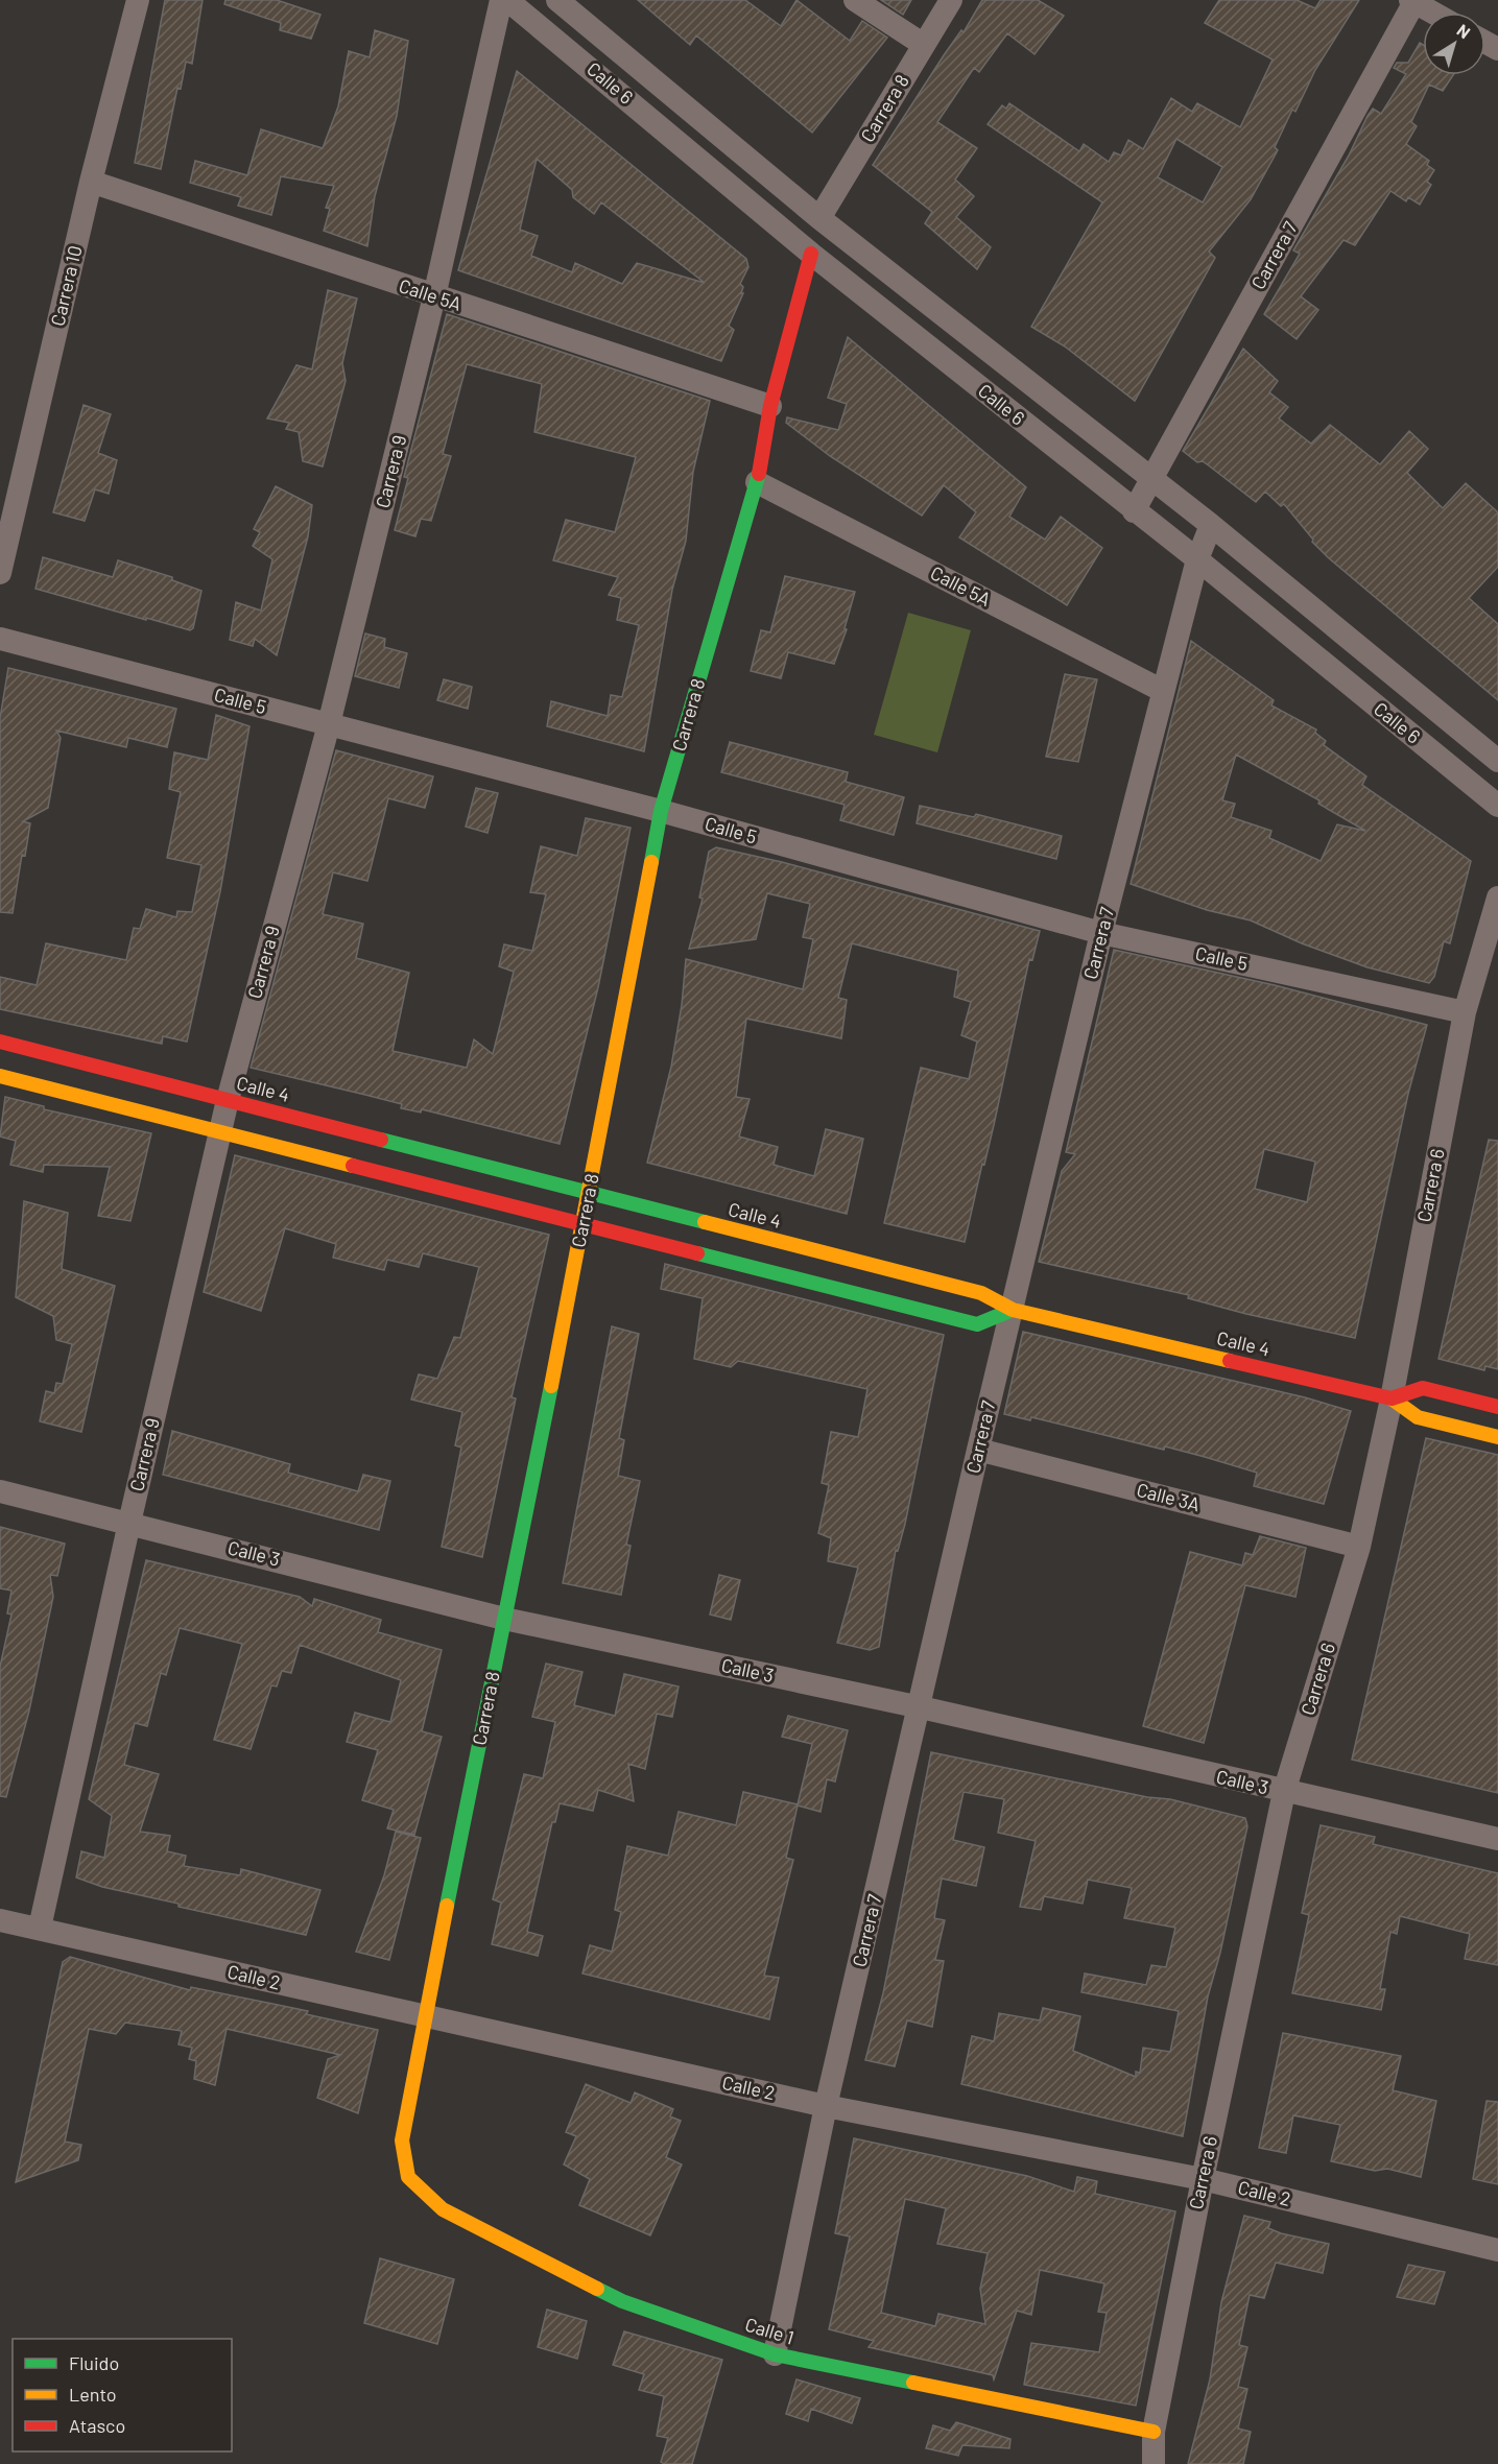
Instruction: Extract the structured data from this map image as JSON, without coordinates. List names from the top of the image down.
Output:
{
  "streets": {
    "street": [
      "Calle 6",
      "Carrera 8",
      "Carrera 7",
      "Carrera 10",
      "Calle 5A",
      "Carrera 9",
      "Calle 5",
      "Calle 4",
      "Carrera 6",
      "Calle 3A",
      "Calle 3",
      "Calle 2",
      "Calle 1"
    ]
  },
  "crossings": [
    ["Calle 6", "Carrera 8"],
    ["Calle 6", "Carrera 7"],
    ["Carrera 8", "Calle 5A"],
    ["Carrera 8", "Calle 5"],
    ["Carrera 8", "Calle 4"],
    ["Carrera 8", "Calle 3"],
    ["Carrera 8", "Calle 2"],
    ["Carrera 8", "Calle 1"],
    ["Carrera 7", "Calle 5A"],
    ["Carrera 7", "Calle 5"],
    ["Carrera 7", "Calle 4"],
    ["Carrera 7", "Calle 3A"],
    ["Carrera 7", "Calle 3"],
    ["Carrera 7", "Calle 2"],
    ["Carrera 7", "Calle 1"],
    ["Carrera 10", "Calle 5A"],
    ["Calle 5A", "Carrera 9"],
    ["Carrera 9", "Calle 5"],
    ["Carrera 9", "Calle 4"],
    ["Carrera 9", "Calle 3"],
    ["Carrera 9", "Calle 2"],
    ["Calle 5", "Carrera 6"],
    ["Calle 4", "Carrera 6"],
    ["Carrera 6", "Calle 3A"],
    ["Carrera 6", "Calle 3"],
    ["Carrera 6", "Calle 2"],
    ["Carrera 6", "Calle 1"]
  ],
  "legend": ["Fluido", "Lento", "Atasco"],
  "north": "top right"
}
